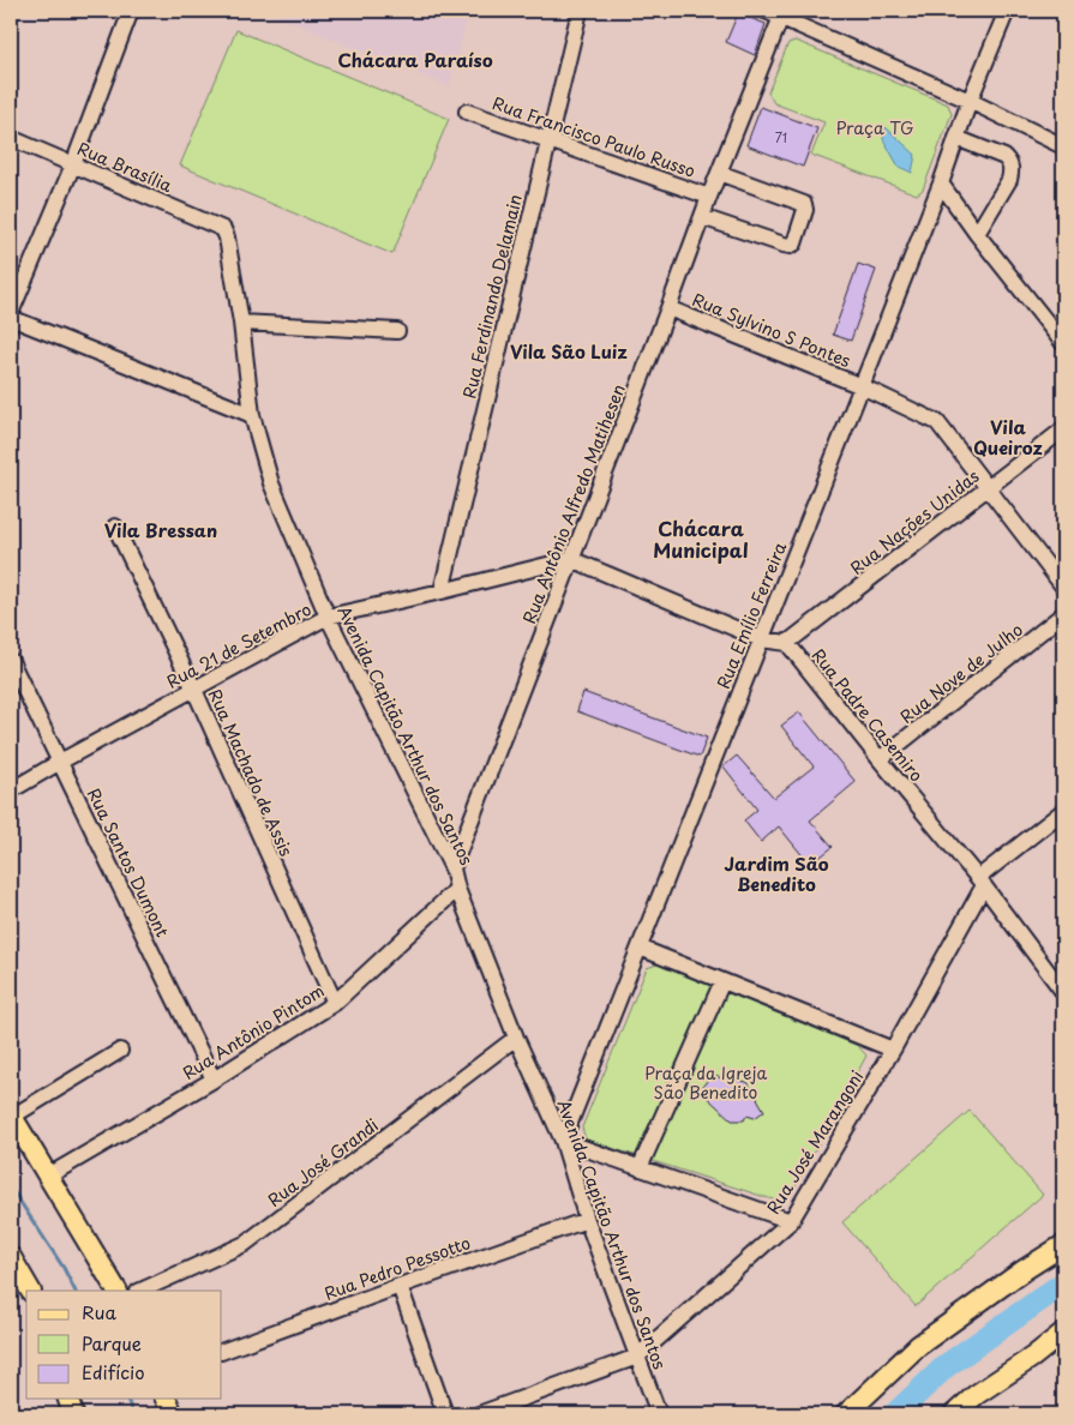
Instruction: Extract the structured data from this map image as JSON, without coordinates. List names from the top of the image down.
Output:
{
  "streets": {
    "street": [
      "Rua Francisco Paulo Russo",
      "Rua Brasília",
      "Rua Ferdinando Delamain",
      "Rua Sylvino S Pontes",
      "Rua Antônio Alfredo Matihesen",
      "Rua Nações Unidas",
      "Rua Emílio Ferreira",
      "Rua 21 de Setembro",
      "Rua Nove de Julho",
      "Rua Padre Casemiro",
      "Avenida Capitão Arthur dos Santos",
      "Rua Machado de Assis",
      "Rua Santos Dumont",
      "Rua Antônio Pintom",
      "Rua José Marangoni",
      "Rua José Grandi",
      "Rua Pedro Pessotto"
    ]
  },
  "crossings": [
    ["Rua Francisco Paulo Russo", "Rua Ferdinando Delamain"],
    ["Rua Francisco Paulo Russo", "Rua Antônio Alfredo Matihesen"],
    ["Rua Brasília", "Avenida Capitão Arthur dos Santos"],
    ["Rua Ferdinando Delamain", "Rua 21 de Setembro"],
    ["Rua Sylvino S Pontes", "Rua Antônio Alfredo Matihesen"],
    ["Rua Sylvino S Pontes", "Rua Nações Unidas"],
    ["Rua Sylvino S Pontes", "Rua Emílio Ferreira"],
    ["Rua Antônio Alfredo Matihesen", "Rua 21 de Setembro"],
    ["Rua Antônio Alfredo Matihesen", "Avenida Capitão Arthur dos Santos"],
    ["Rua Nações Unidas", "Rua Padre Casemiro"],
    ["Rua Emílio Ferreira", "Avenida Capitão Arthur dos Santos"],
    ["Rua 21 de Setembro", "Avenida Capitão Arthur dos Santos"],
    ["Rua 21 de Setembro", "Rua Machado de Assis"],
    ["Rua 21 de Setembro", "Rua Santos Dumont"],
    ["Rua Nove de Julho", "Rua Padre Casemiro"],
    ["Rua Padre Casemiro", "Rua José Marangoni"],
    ["Avenida Capitão Arthur dos Santos", "Rua Antônio Pintom"],
    ["Avenida Capitão Arthur dos Santos", "Rua José Marangoni"],
    ["Avenida Capitão Arthur dos Santos", "Rua José Grandi"],
    ["Avenida Capitão Arthur dos Santos", "Rua Pedro Pessotto"],
    ["Rua Machado de Assis", "Rua Antônio Pintom"],
    ["Rua Santos Dumont", "Rua Antônio Pintom"]
  ],
  "districts": [
    "Chácara Paraíso",
    "Vila São Luiz",
    "Vila Queiroz",
    "Chácara Municipal",
    "Vila Bressan",
    "Jardim São Benedito"
  ],
  "parks": ["Praça TG", "Praça da Igreja São Benedito"],
  "house_numbers": ["71"],
  "legend": ["Rua", "Parque", "Edifício"]
}
